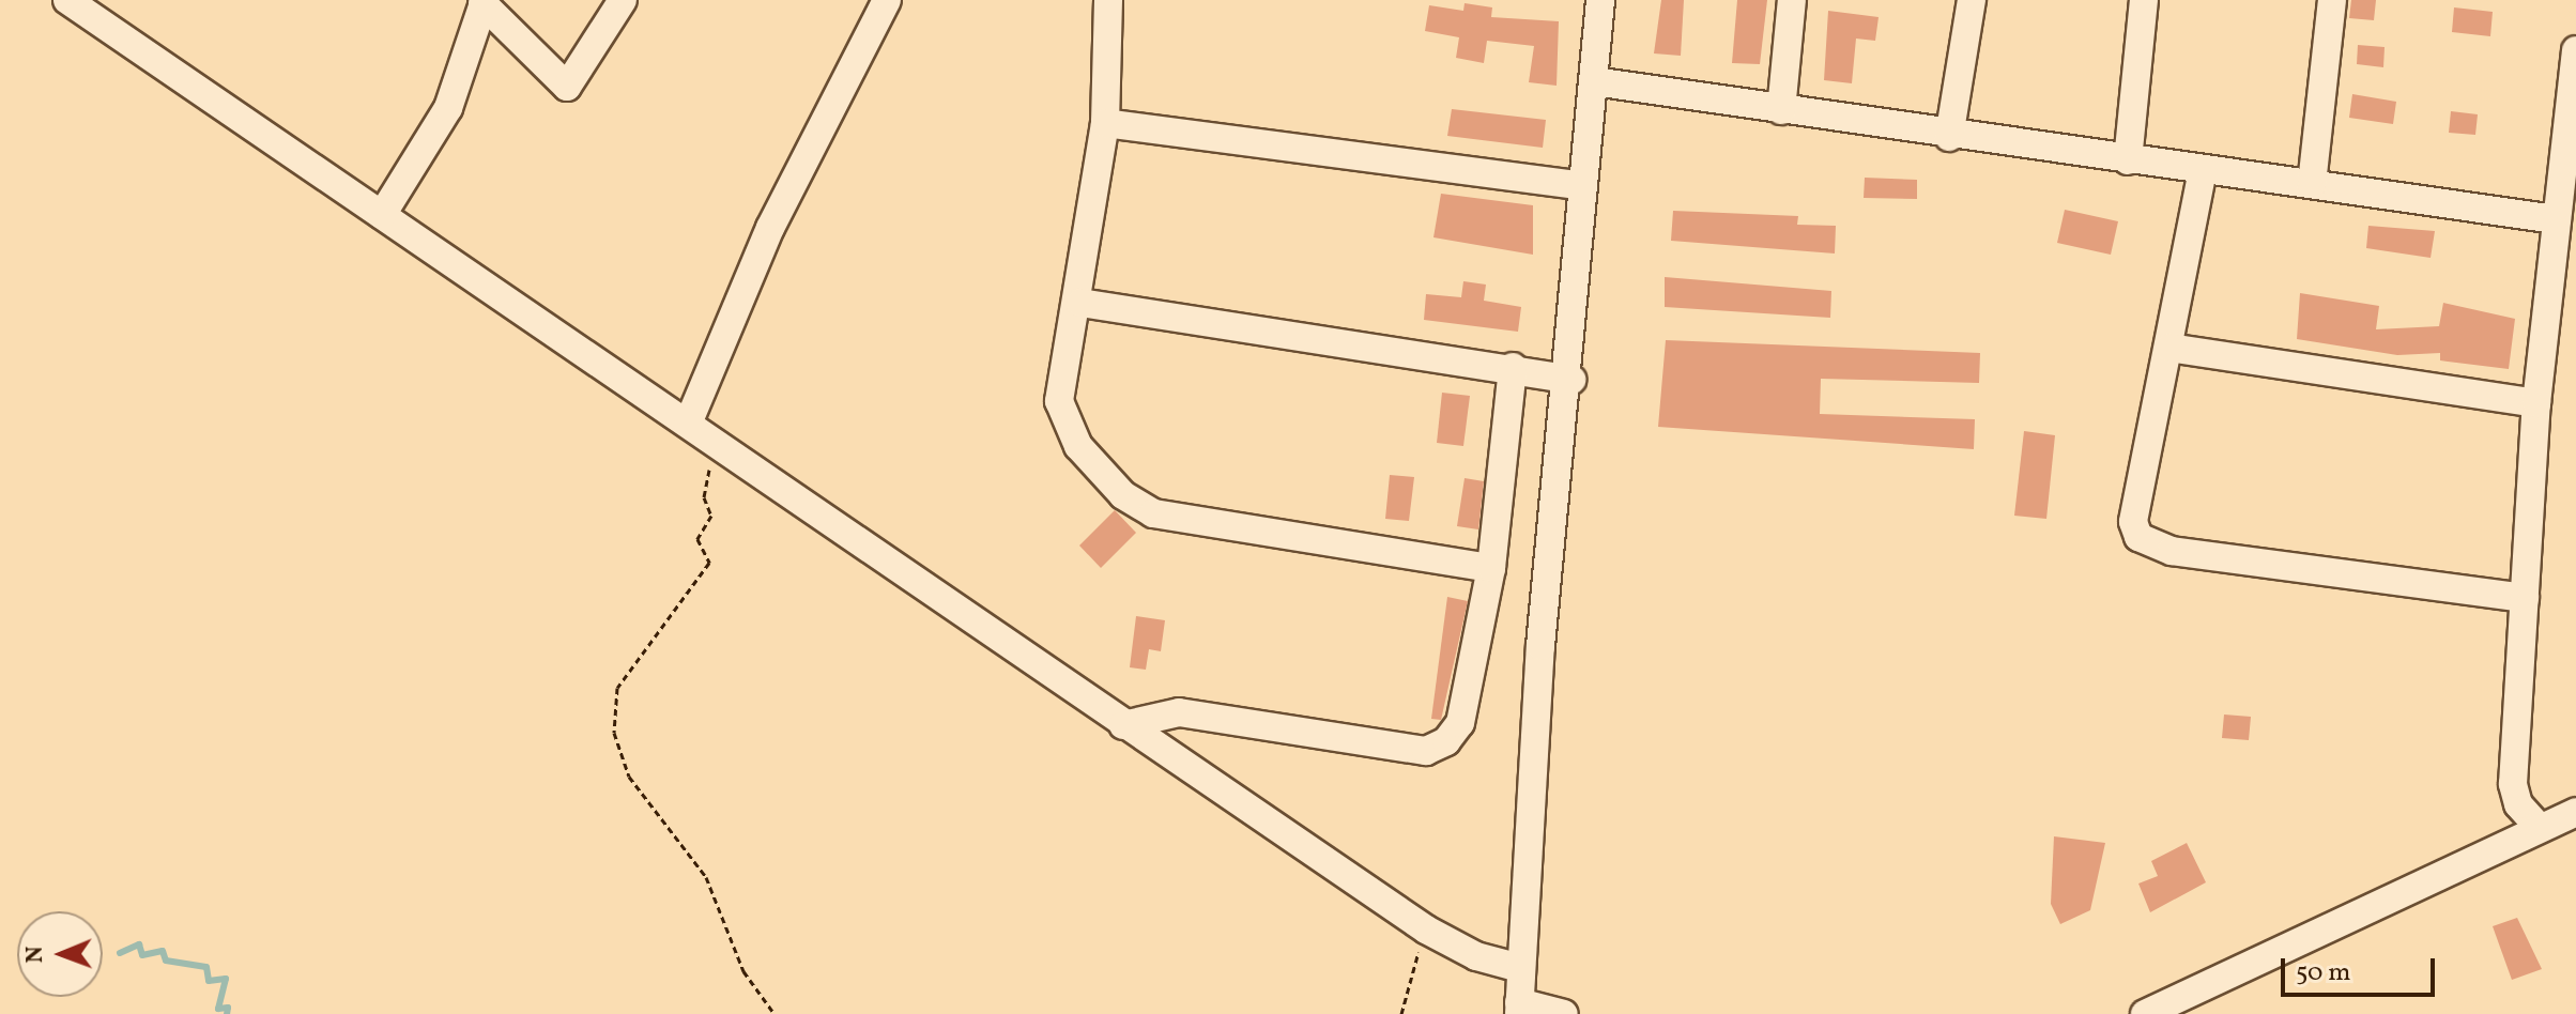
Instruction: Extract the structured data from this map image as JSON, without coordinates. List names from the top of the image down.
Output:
{
  "scale_bar": "50 m",
  "north": "left"
}
